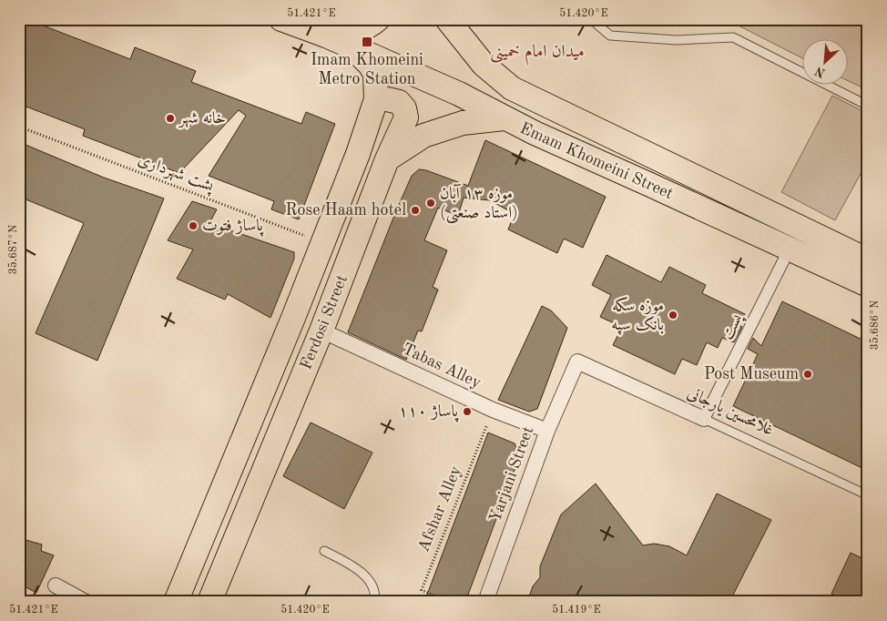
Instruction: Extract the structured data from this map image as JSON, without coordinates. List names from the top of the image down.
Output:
{
  "streets": {
    "main road": ["Emam Khomeini Street", "Ferdosi Street"],
    "street": ["پست", "Tabas Alley", "Yarjani Street"],
    "lane": ["غلامحسین یارجانی"],
    "path": ["پشت شهرداری", "Afshar Alley"]
  },
  "crossings": [
    ["Emam Khomeini Street", "Ferdosi Street"],
    ["Emam Khomeini Street", "پست"],
    ["پشت شهرداری", "Ferdosi Street"],
    ["Ferdosi Street", "Tabas Alley"],
    ["پست", "غلامحسین یارجانی"],
    ["پست", "Yarjani Street"],
    ["Tabas Alley", "Yarjani Street"],
    ["Tabas Alley", "Afshar Alley"],
    ["غلامحسین یارجانی", "Yarjani Street"]
  ],
  "districts": ["میدان امام خمینی"],
  "places": {
    "transit": ["Imam Khomeini Metro Station"],
    "other": [
      "خانه شهر",
      "موزه ۱۳ آبان (استاد صنعتی)",
      "Rose Haam hotel",
      "پاساژ فتوت",
      "موزه سکه بانک سپه",
      "Post Museum",
      "پاساژ ۱۱۰"
    ]
  },
  "north": "bottom left",
  "coordinates": [
    "51.421°E",
    "51.420°E",
    "35.687°N",
    "35.686°N",
    "51.419°E"
  ]
}
